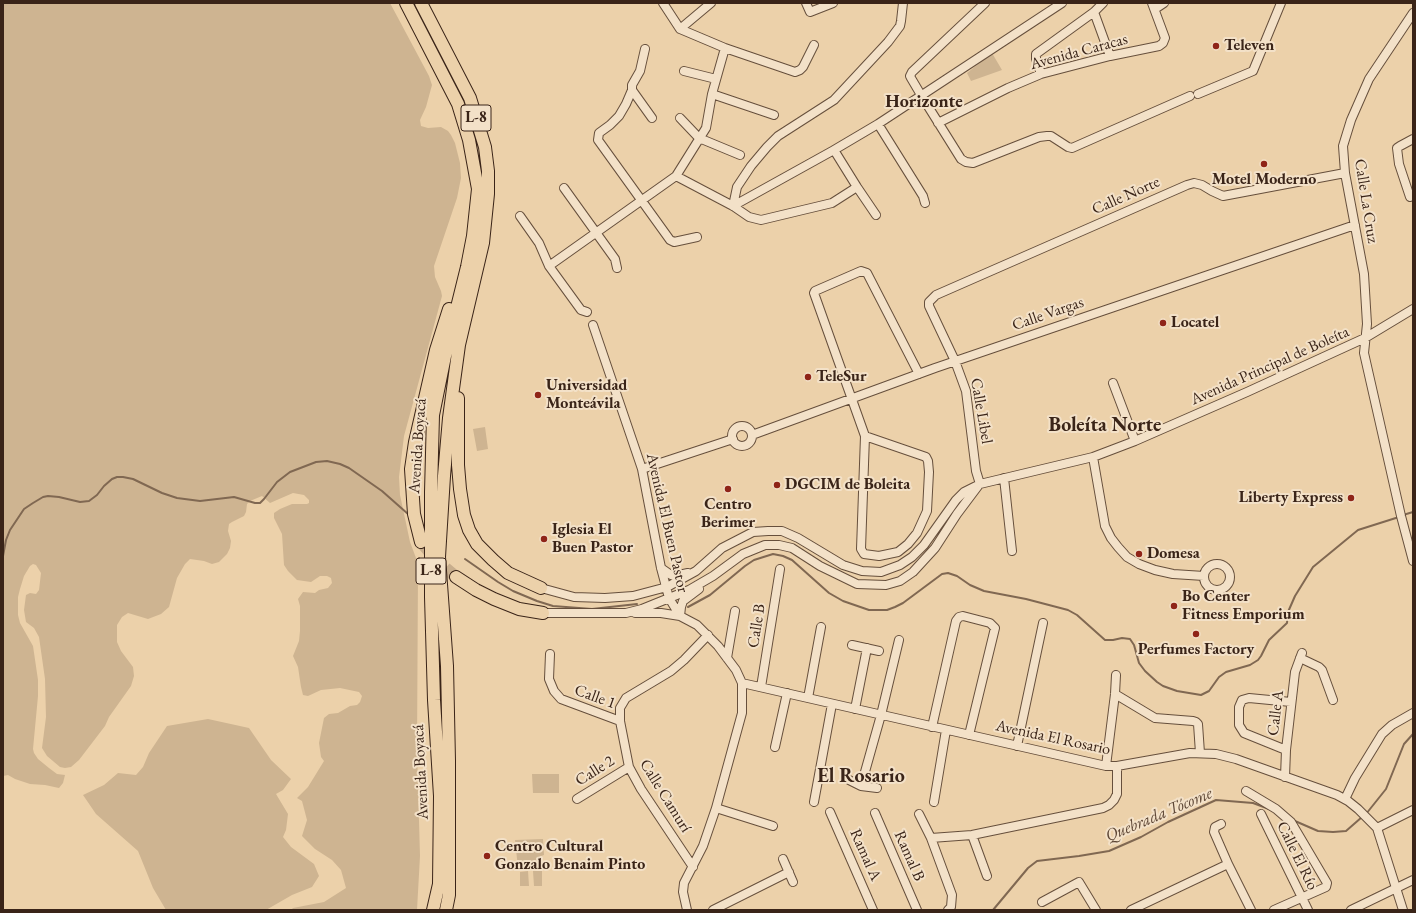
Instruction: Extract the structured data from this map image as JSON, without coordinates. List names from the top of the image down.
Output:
{
  "streets": {
    "highway": ["L-8", "Avenida Boyacá"],
    "street": [
      "Avenida Caracas",
      "Calle Norte",
      "Calle La Cruz",
      "Calle Vargas",
      "Avenida Principal de Boleíta",
      "Calle Libel",
      "Avenida El Buen Pastor",
      "Calle B",
      "Calle 1",
      "Calle A",
      "Avenida El Rosario",
      "Calle 2",
      "Calle Camurí",
      "Ramal A",
      "Ramal B",
      "Calle El Río"
    ]
  },
  "crossings": [
    ["Calle Norte", "Calle La Cruz"],
    ["Calle Norte", "Calle Libel"],
    ["Calle La Cruz", "Calle Vargas"],
    ["Calle La Cruz", "Avenida Principal de Boleíta"],
    ["Calle Vargas", "Calle Libel"],
    ["Calle Vargas", "Avenida El Buen Pastor"],
    ["Avenida El Buen Pastor", "Avenida El Rosario"],
    ["Avenida El Buen Pastor", "Calle Camurí"],
    ["Calle B", "Avenida El Rosario"],
    ["Calle 1", "Calle Camurí"],
    ["Calle A", "Avenida El Rosario"],
    ["Calle 2", "Calle Camurí"]
  ],
  "districts": ["Horizonte", "Boleíta Norte", "El Rosario"],
  "water": ["Quebrada Tócome"],
  "places": [
    "Televen",
    "Motel Moderno",
    "Locatel",
    "TeleSur",
    "Universidad Monteávila",
    "DGCIM de Boleita",
    "Centro Berimer",
    "Liberty Express",
    "Iglesia El Buen Pastor",
    "Domesa",
    "Bo Center Fitness Emporium",
    "Perfumes Factory",
    "Centro Cultural Gonzalo Benaim Pinto"
  ]
}
